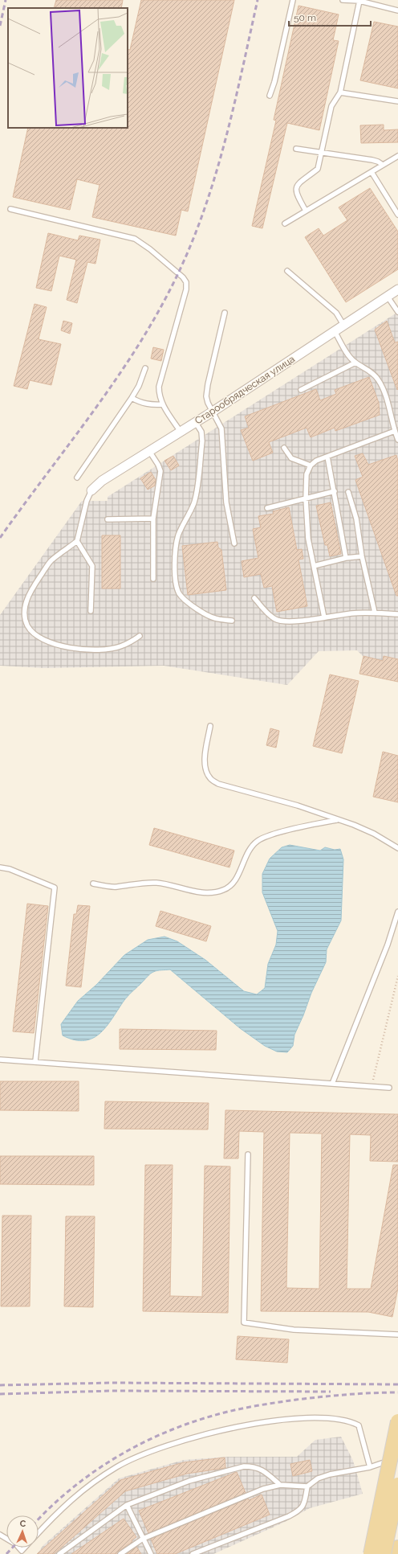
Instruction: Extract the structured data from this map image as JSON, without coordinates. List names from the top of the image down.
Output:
{
  "streets": {
    "street": ["Старообрядческая улица"]
  },
  "scale_bar": "50 m",
  "north": "top"
}
